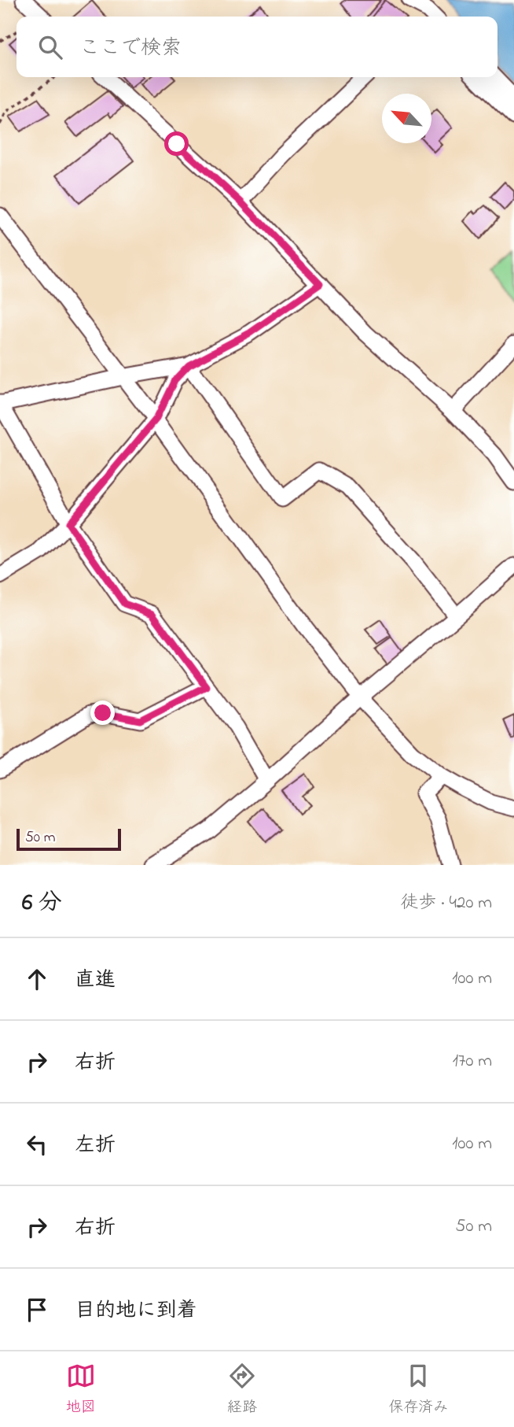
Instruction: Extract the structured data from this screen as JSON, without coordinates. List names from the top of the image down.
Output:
{
  "scale_bar": "50 m",
  "north": "top left",
  "page": {
    "search": "ここで検索",
    "scale": "50 m",
    "heading": ["6 分", "徒歩 · 420 m"],
    "list": [
      ["直進", "100 m"],
      ["右折", "170 m"],
      ["左折", "100 m"],
      ["右折", "50 m"],
      "目的地に到着"
    ],
    "nav": ["地図", "経路", "保存済み"]
  }
}
